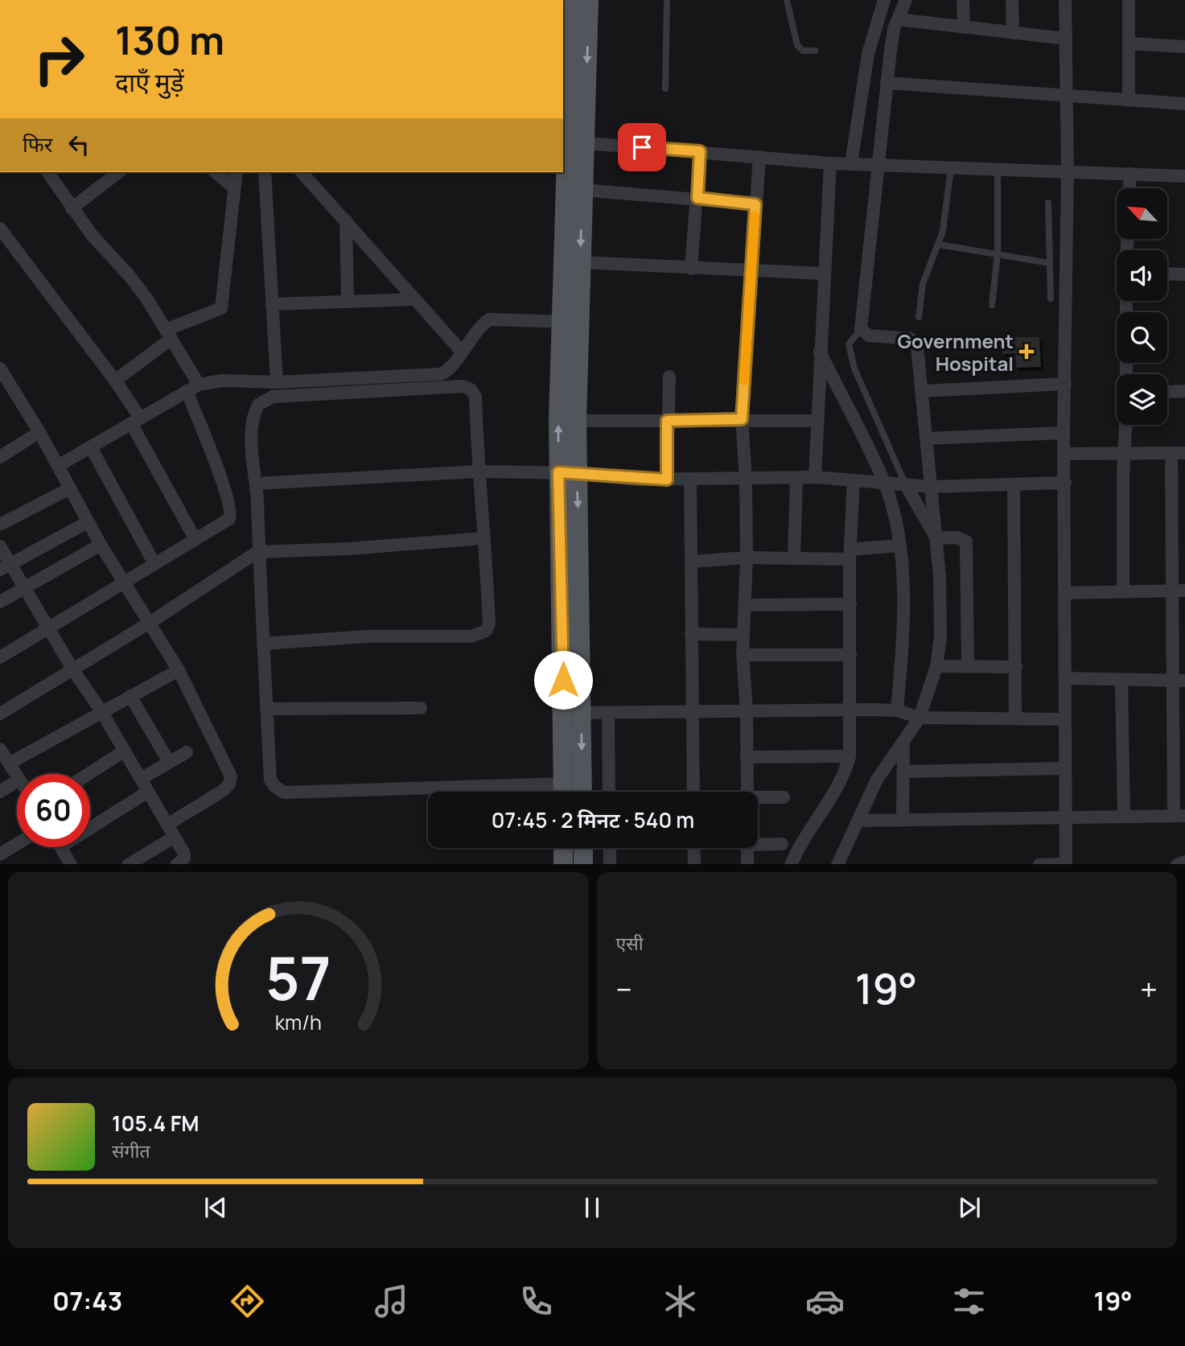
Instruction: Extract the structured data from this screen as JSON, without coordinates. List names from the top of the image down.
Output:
{
  "places": {
    "health": ["Government Hospital"]
  },
  "north": "top left",
  "page": {
    "turn": ["130 m", "दाएँ मुड़ें"],
    "then": "फिर",
    "limit": "60",
    "trip": "07:45 · 2 मिनट · 540 m",
    "tile": "एसी",
    "heat": ["−", "19°", "+"],
    "song": ["105.4 FM", "संगीत"],
    "tabs": ["07:43", "19°"],
    "gauge": ["57", "km/h"]
  }
}
